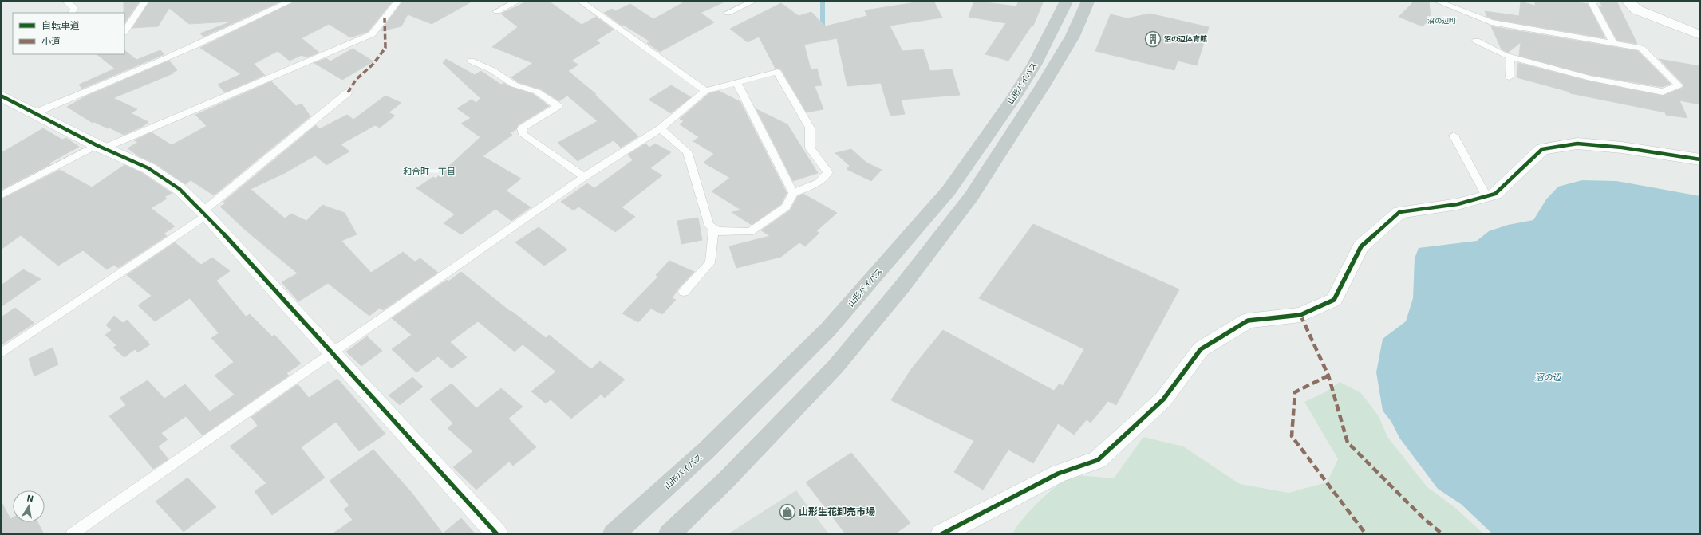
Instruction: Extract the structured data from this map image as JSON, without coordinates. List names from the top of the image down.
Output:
{
  "streets": {
    "highway": ["山形バイパス"]
  },
  "districts": ["沼の辺町", "和合町一丁目"],
  "water": ["沼の辺"],
  "places": {
    "building": ["沼の辺体育館"],
    "shop": ["山形生花卸売市場"]
  },
  "legend": ["自転車道", "小道"],
  "north": "top"
}
